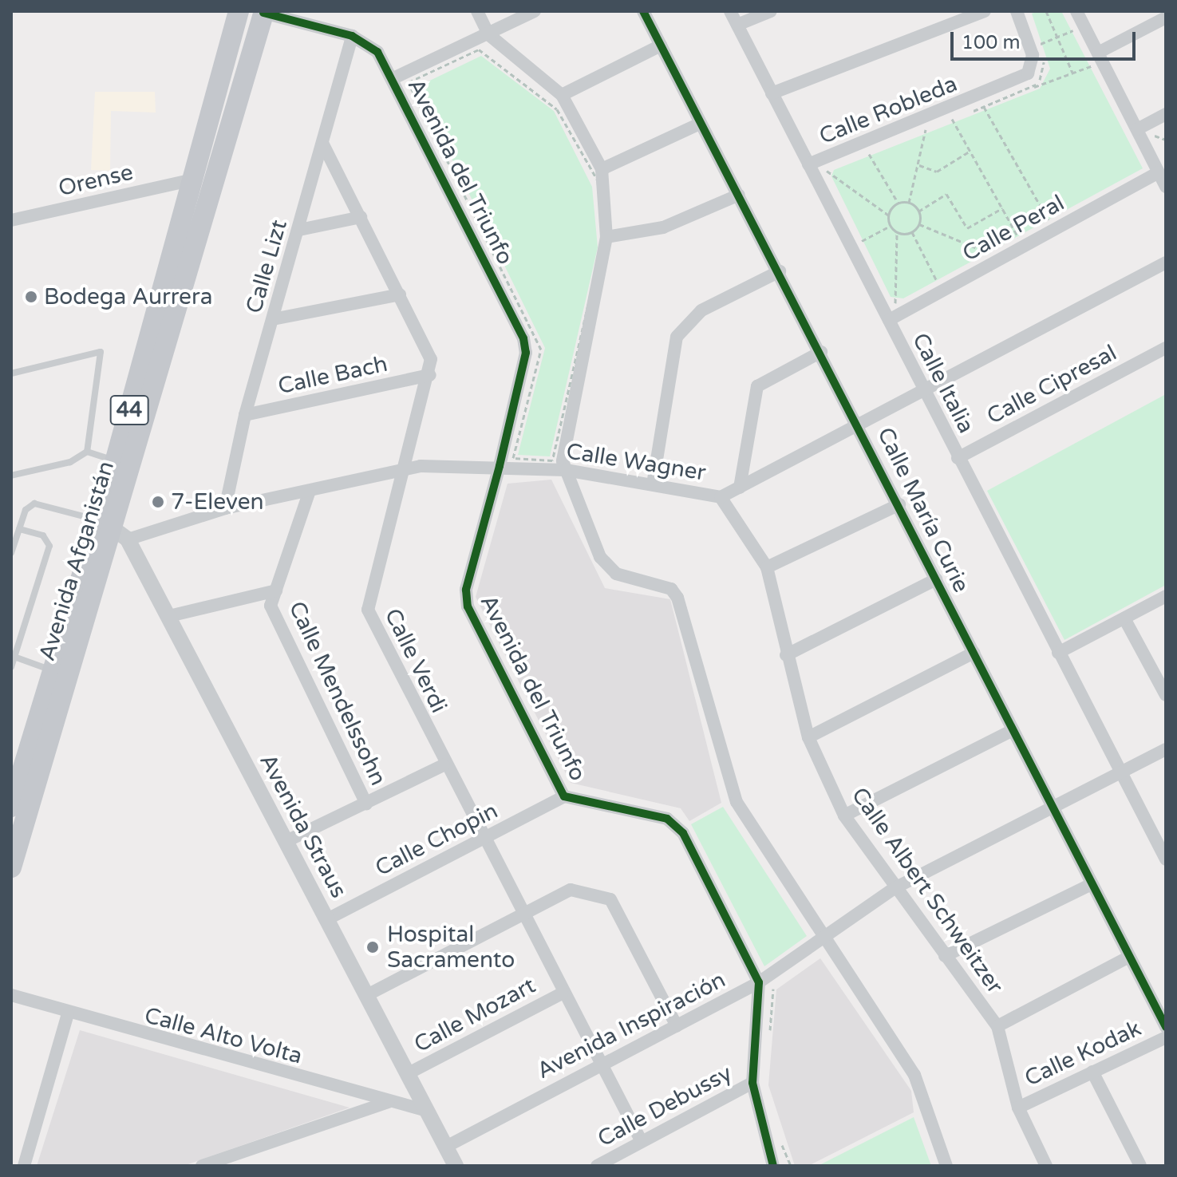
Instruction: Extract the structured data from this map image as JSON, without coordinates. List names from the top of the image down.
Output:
{
  "streets": {
    "main road": ["44", "Avenida Afganistán"],
    "street": [
      "Calle Robleda",
      "Avenida del Triunfo",
      "Orense",
      "Calle Peral",
      "Calle Lizt",
      "Calle Bach",
      "Calle Italia",
      "Calle Cipresal",
      "Calle Wagner",
      "Calle María Curie",
      "Calle Verdi",
      "Calle Mendelssohn",
      "Avenida Straus",
      "Calle Chopin",
      "Calle Albert Schweitzer",
      "Calle Mozart",
      "Avenida Inspiración",
      "Calle Alto Volta",
      "Calle Kodak",
      "Calle Debussy"
    ]
  },
  "crossings": [
    ["Calle Robleda", "Calle Italia"],
    ["Avenida del Triunfo", "Calle Lizt"],
    ["Avenida del Triunfo", "Calle Wagner"],
    ["Avenida del Triunfo", "Avenida Afganistán"],
    ["Avenida del Triunfo", "Calle Chopin"],
    ["Avenida del Triunfo", "Avenida Inspiración"],
    ["Orense", "Avenida Afganistán"],
    ["Calle Peral", "Calle Italia"],
    ["Calle Lizt", "Calle Bach"],
    ["Calle Lizt", "Calle Wagner"],
    ["Calle Lizt", "Calle Verdi"],
    ["Calle Bach", "Calle Verdi"],
    ["Calle Italia", "Calle Cipresal"],
    ["Calle Italia", "Calle Wagner"],
    ["Calle Italia", "Avenida Inspiración"],
    ["Calle Wagner", "Calle María Curie"],
    ["Calle Wagner", "Avenida Afganistán"],
    ["Calle Wagner", "Calle Verdi"],
    ["Calle Wagner", "Calle Mendelssohn"],
    ["Calle Wagner", "Avenida Straus"],
    ["Calle Wagner", "Calle Albert Schweitzer"],
    ["Calle María Curie", "Avenida Inspiración"],
    ["Avenida Afganistán", "Avenida Straus"],
    ["Calle Verdi", "Calle Chopin"],
    ["Calle Verdi", "Calle Mozart"],
    ["Calle Verdi", "Avenida Inspiración"],
    ["Calle Verdi", "Calle Debussy"],
    ["Avenida Straus", "Calle Chopin"],
    ["Avenida Straus", "Calle Mozart"],
    ["Avenida Straus", "Avenida Inspiración"],
    ["Avenida Straus", "Calle Alto Volta"],
    ["Calle Albert Schweitzer", "Avenida Inspiración"],
    ["Calle Albert Schweitzer", "Calle Kodak"]
  ],
  "places": ["Bodega Aurrera", "7-Eleven", "Hospital Sacramento"],
  "scale_bar": "100 m"
}
